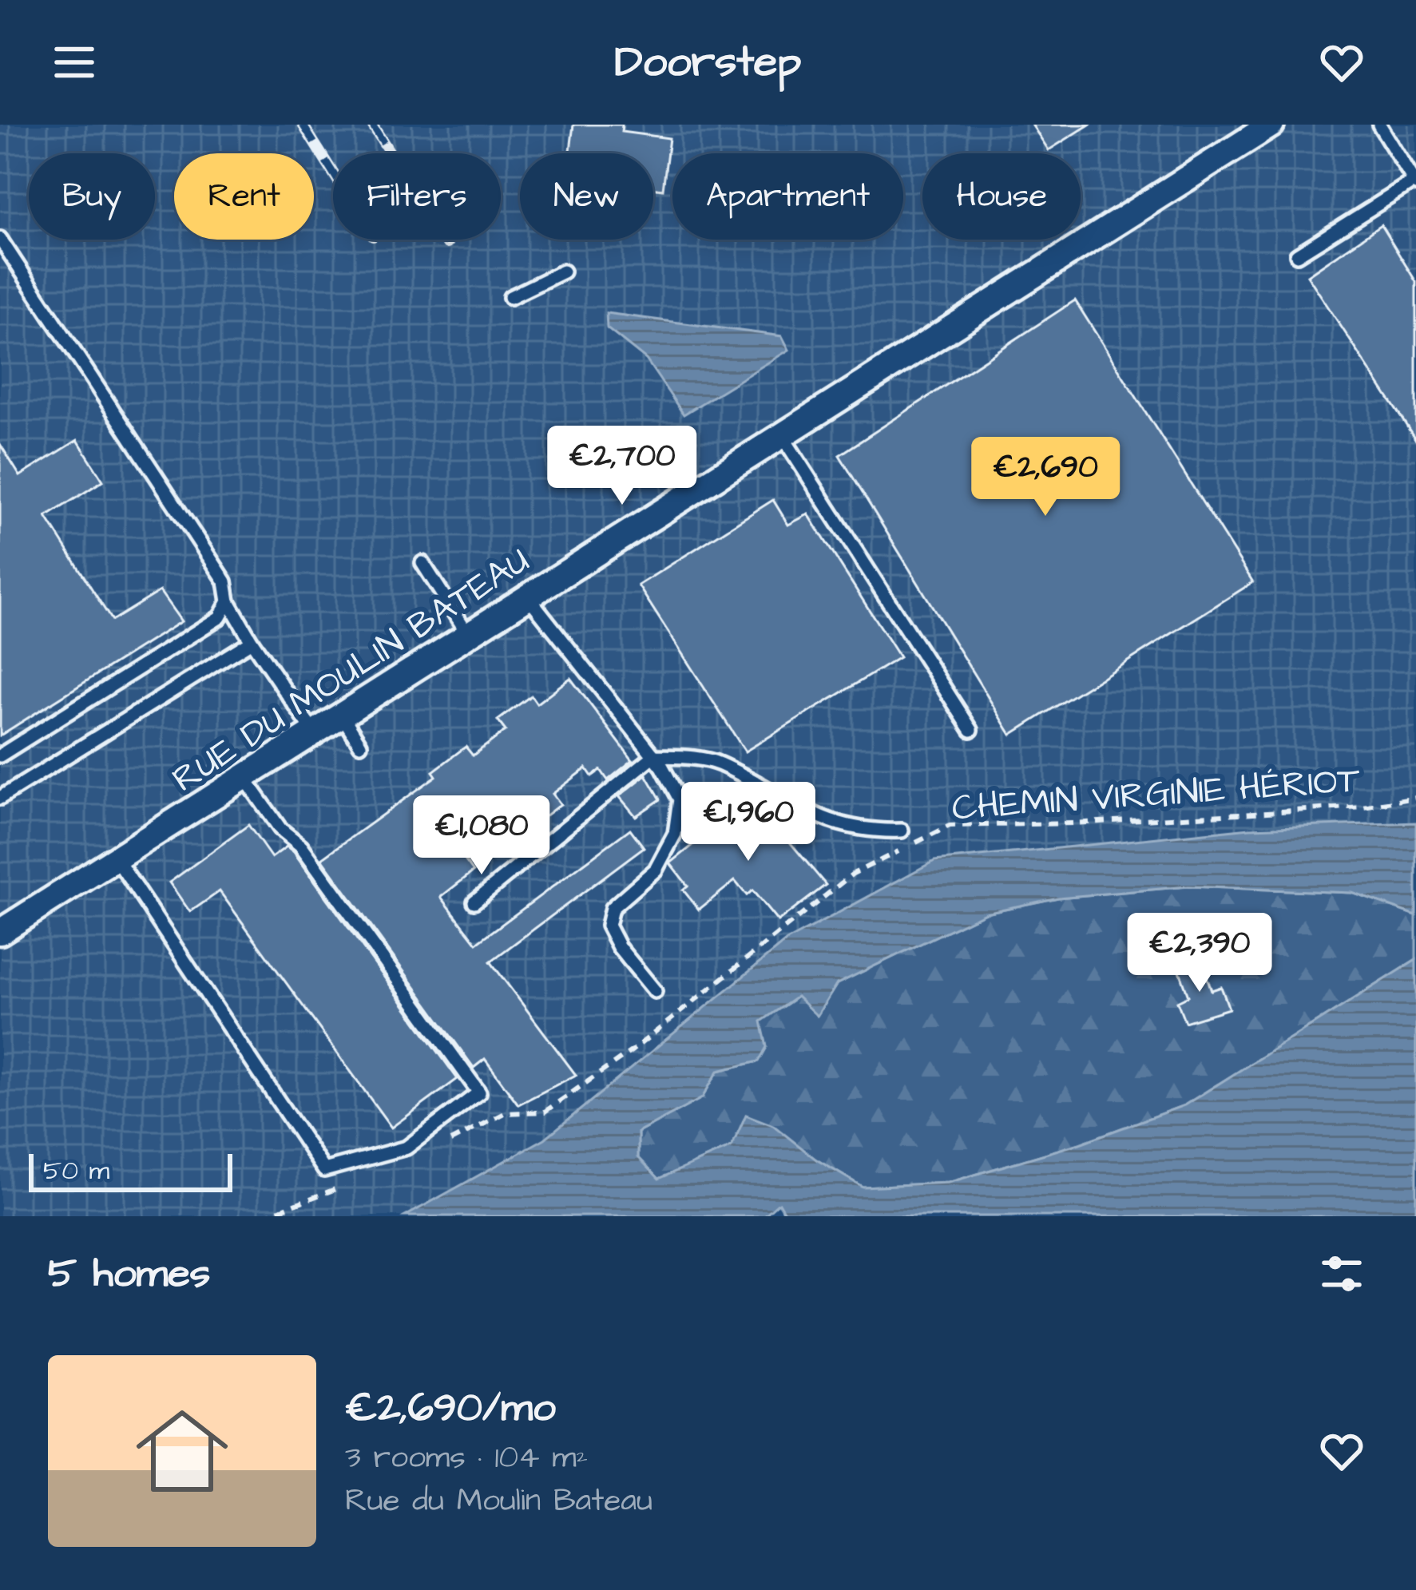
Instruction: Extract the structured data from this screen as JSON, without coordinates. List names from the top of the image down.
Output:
{
  "streets": {
    "street": ["RUE DU MOULIN BATEAU"],
    "path": ["CHEMIN VIRGINIE HÉRIOT"]
  },
  "scale_bar": "50 m",
  "page": {
    "header": "Doorstep",
    "chip": [
      "Buy",
      "Rent",
      "Filters",
      "New",
      "Apartment",
      "House"
    ],
    "price": [
      "€2,700",
      "€2,690",
      "€1,960",
      "€1,080",
      "€2,390"
    ],
    "scale": "50 m",
    "heading": "5 homes",
    "list": [
      {
        "name": "€2,690/mo",
        "note": "3 rooms · 104 m² · Rue du Moulin Bateau"
      }
    ]
  }
}
